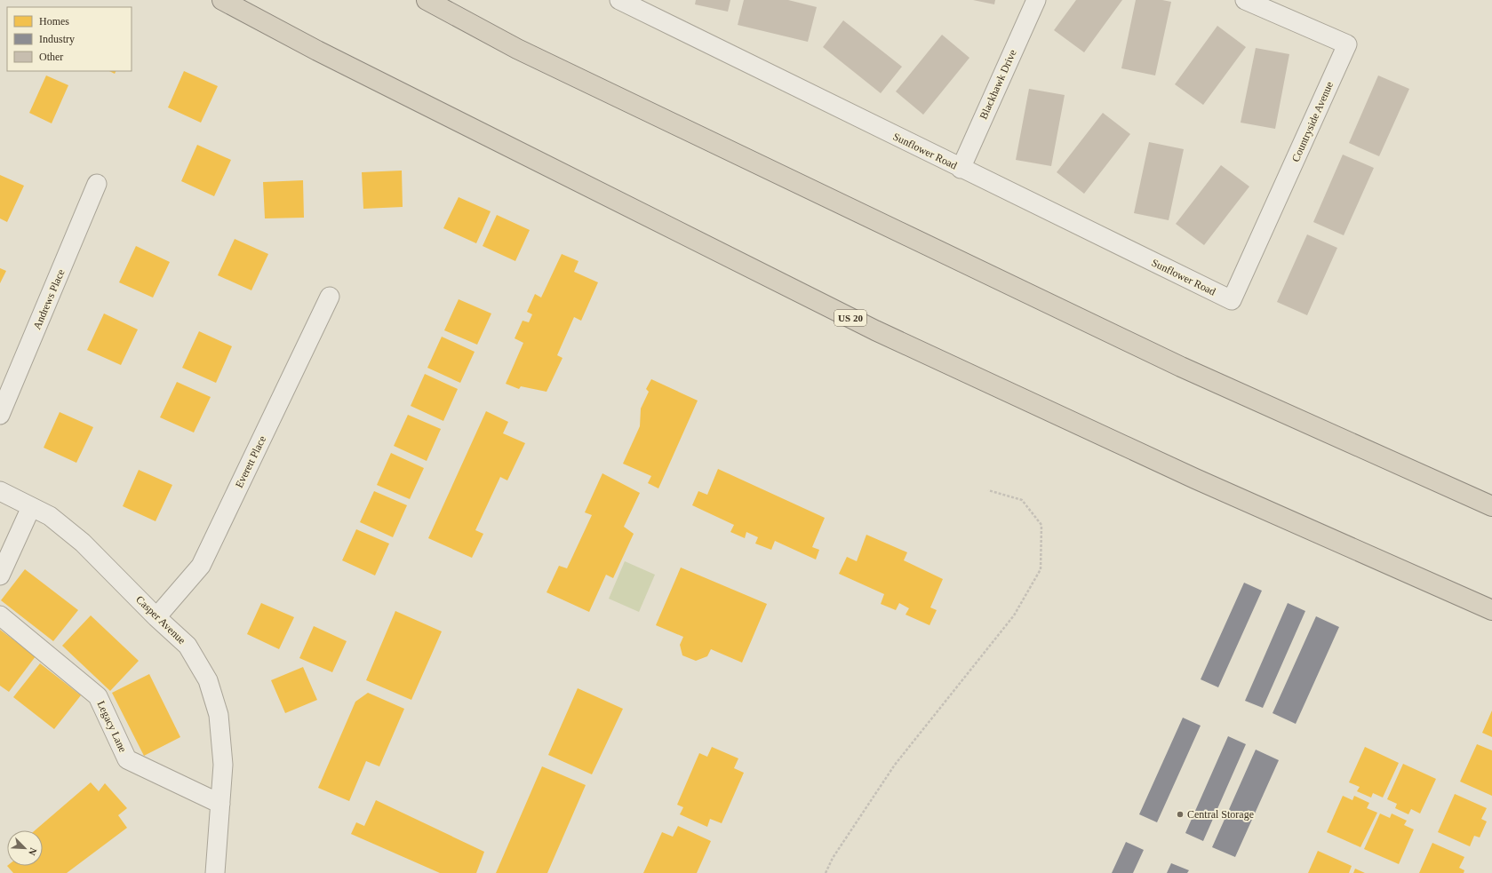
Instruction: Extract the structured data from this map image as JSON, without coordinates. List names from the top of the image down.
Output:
{
  "streets": {
    "highway": ["US 20"],
    "street": [
      "Blackhawk Drive",
      "Countryside Avenue",
      "Sunflower Road",
      "Andrews Place",
      "Everett Place",
      "Casper Avenue",
      "Legacy Lane"
    ]
  },
  "crossings": [
    ["Blackhawk Drive", "Sunflower Road"],
    ["Countryside Avenue", "Sunflower Road"],
    ["Everett Place", "Casper Avenue"],
    ["Casper Avenue", "Legacy Lane"]
  ],
  "places": ["Central Storage"],
  "legend": ["Homes", "Industry", "Other"],
  "north": "bottom right"
}
